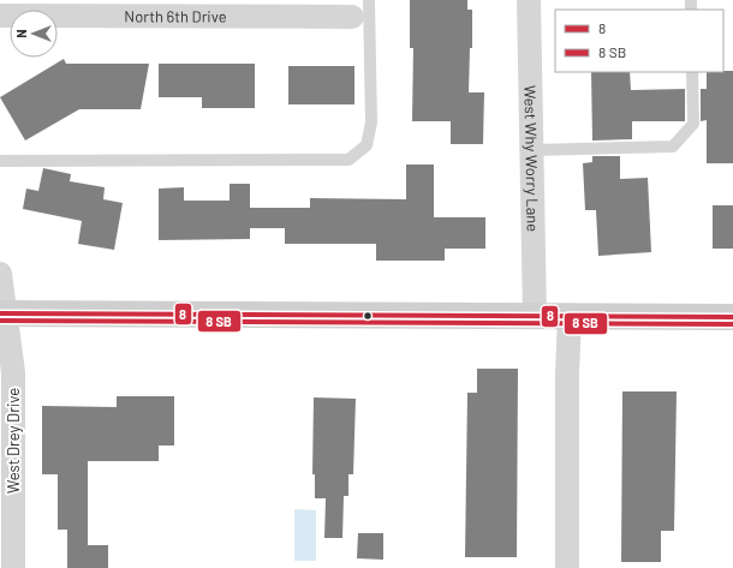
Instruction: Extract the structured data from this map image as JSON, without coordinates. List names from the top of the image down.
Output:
{
  "streets": {
    "street": ["North 6th Drive", "West Why Worry Lane", "West Drey Drive"]
  },
  "lines": ["transit line 8"],
  "legend": ["8", "8 SB"],
  "north": "left"
}
